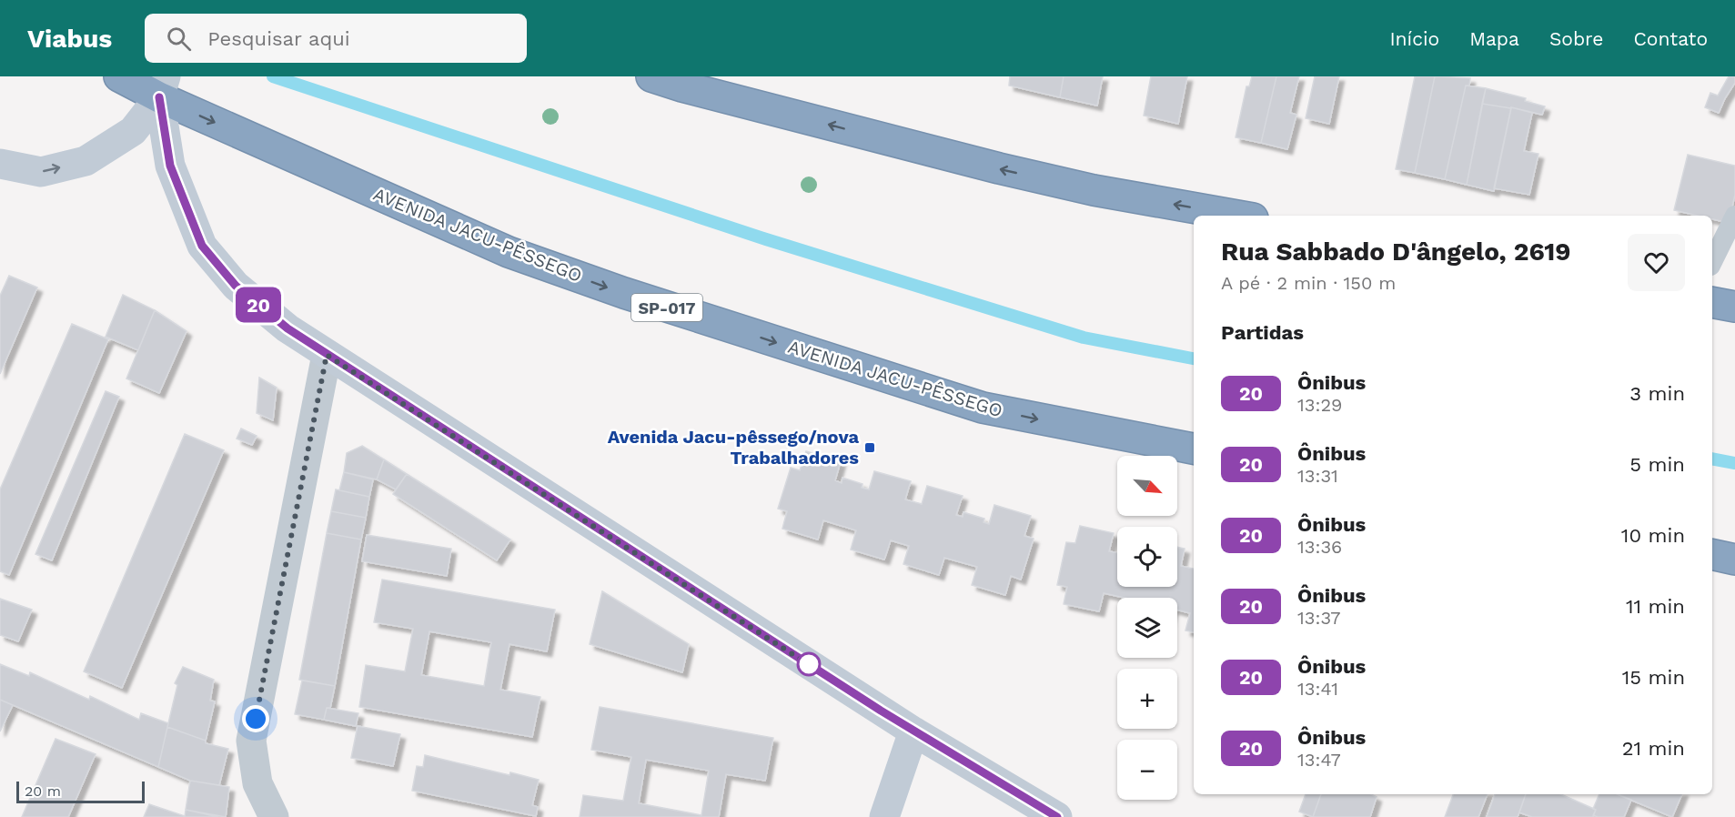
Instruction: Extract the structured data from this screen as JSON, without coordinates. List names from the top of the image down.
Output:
{
  "streets": {
    "highway": ["AVENIDA JACU-PÊSSEGO", "SP-017"]
  },
  "places": {
    "transit": ["Avenida Jacu-pêssego/nova Trabalhadores"]
  },
  "lines": ["bus line 20"],
  "scale_bar": "20 m",
  "north": "bottom right",
  "page": {
    "header": "Viabus",
    "search": "Pesquisar aqui",
    "nav": [
      "Início",
      "Mapa",
      "Sobre",
      "Contato"
    ],
    "on_map": "20",
    "heading": [
      ["Rua Sabbado D'ângelo, 2619", "A pé · 2 min · 150 m"],
      "Partidas"
    ],
    "list": [
      {
        "mark": "20",
        "name": "Ônibus",
        "note": "13:29",
        "value": "3 min"
      },
      {
        "mark": "20",
        "name": "Ônibus",
        "note": "13:31",
        "value": "5 min"
      },
      {
        "mark": "20",
        "name": "Ônibus",
        "note": "13:36",
        "value": "10 min"
      },
      {
        "mark": "20",
        "name": "Ônibus",
        "note": "13:37",
        "value": "11 min"
      },
      {
        "mark": "20",
        "name": "Ônibus",
        "note": "13:41",
        "value": "15 min"
      },
      {
        "mark": "20",
        "name": "Ônibus",
        "note": "13:47",
        "value": "21 min"
      }
    ],
    "map_buttons": ["+", "−"],
    "scale": "20 m"
  }
}
